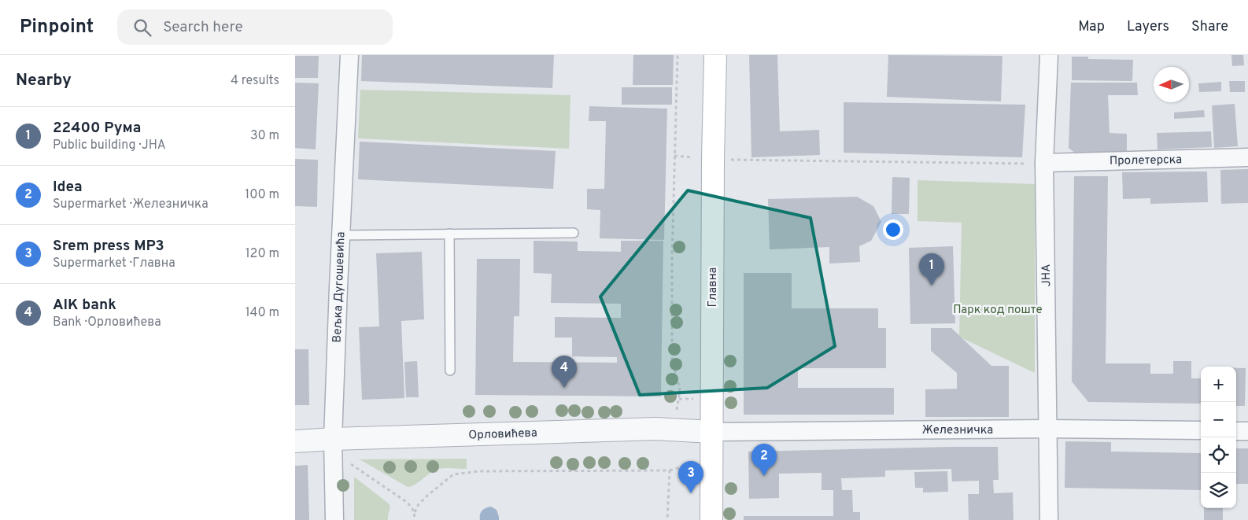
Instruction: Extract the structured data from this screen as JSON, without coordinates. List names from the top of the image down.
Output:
{
  "streets": {
    "main road": ["Главна"],
    "street": [
      "Пролетерска",
      "ЈНА",
      "Вељка Дугошевића",
      "Железничка",
      "Орловићева"
    ]
  },
  "crossings": [
    ["Пролетерска", "ЈНА"],
    ["ЈНА", "Железничка"],
    ["Вељка Дугошевића", "Орловићева"],
    ["Главна", "Железничка"],
    ["Главна", "Орловићева"],
    ["Железничка", "Орловићева"]
  ],
  "parks": ["Парк код поште"],
  "north": "left",
  "page": {
    "header": "Pinpoint",
    "search": "Search here",
    "nav": ["Map", "Layers", "Share"],
    "heading": ["Nearby", "4 results"],
    "list": [
      {
        "mark": "1",
        "name": "22400 Рума",
        "note": "Public building · ЈНА",
        "value": "30 m"
      },
      {
        "mark": "2",
        "name": "Idea",
        "note": "Supermarket · Железничка",
        "value": "100 m"
      },
      {
        "mark": "3",
        "name": "Srem press MP3",
        "note": "Supermarket · Главна",
        "value": "120 m"
      },
      {
        "mark": "4",
        "name": "AIK bank",
        "note": "Bank · Орловићева",
        "value": "140 m"
      }
    ],
    "pins": [
      "1",
      "4",
      "2",
      "3"
    ],
    "map_buttons": ["+", "−"]
  }
}
